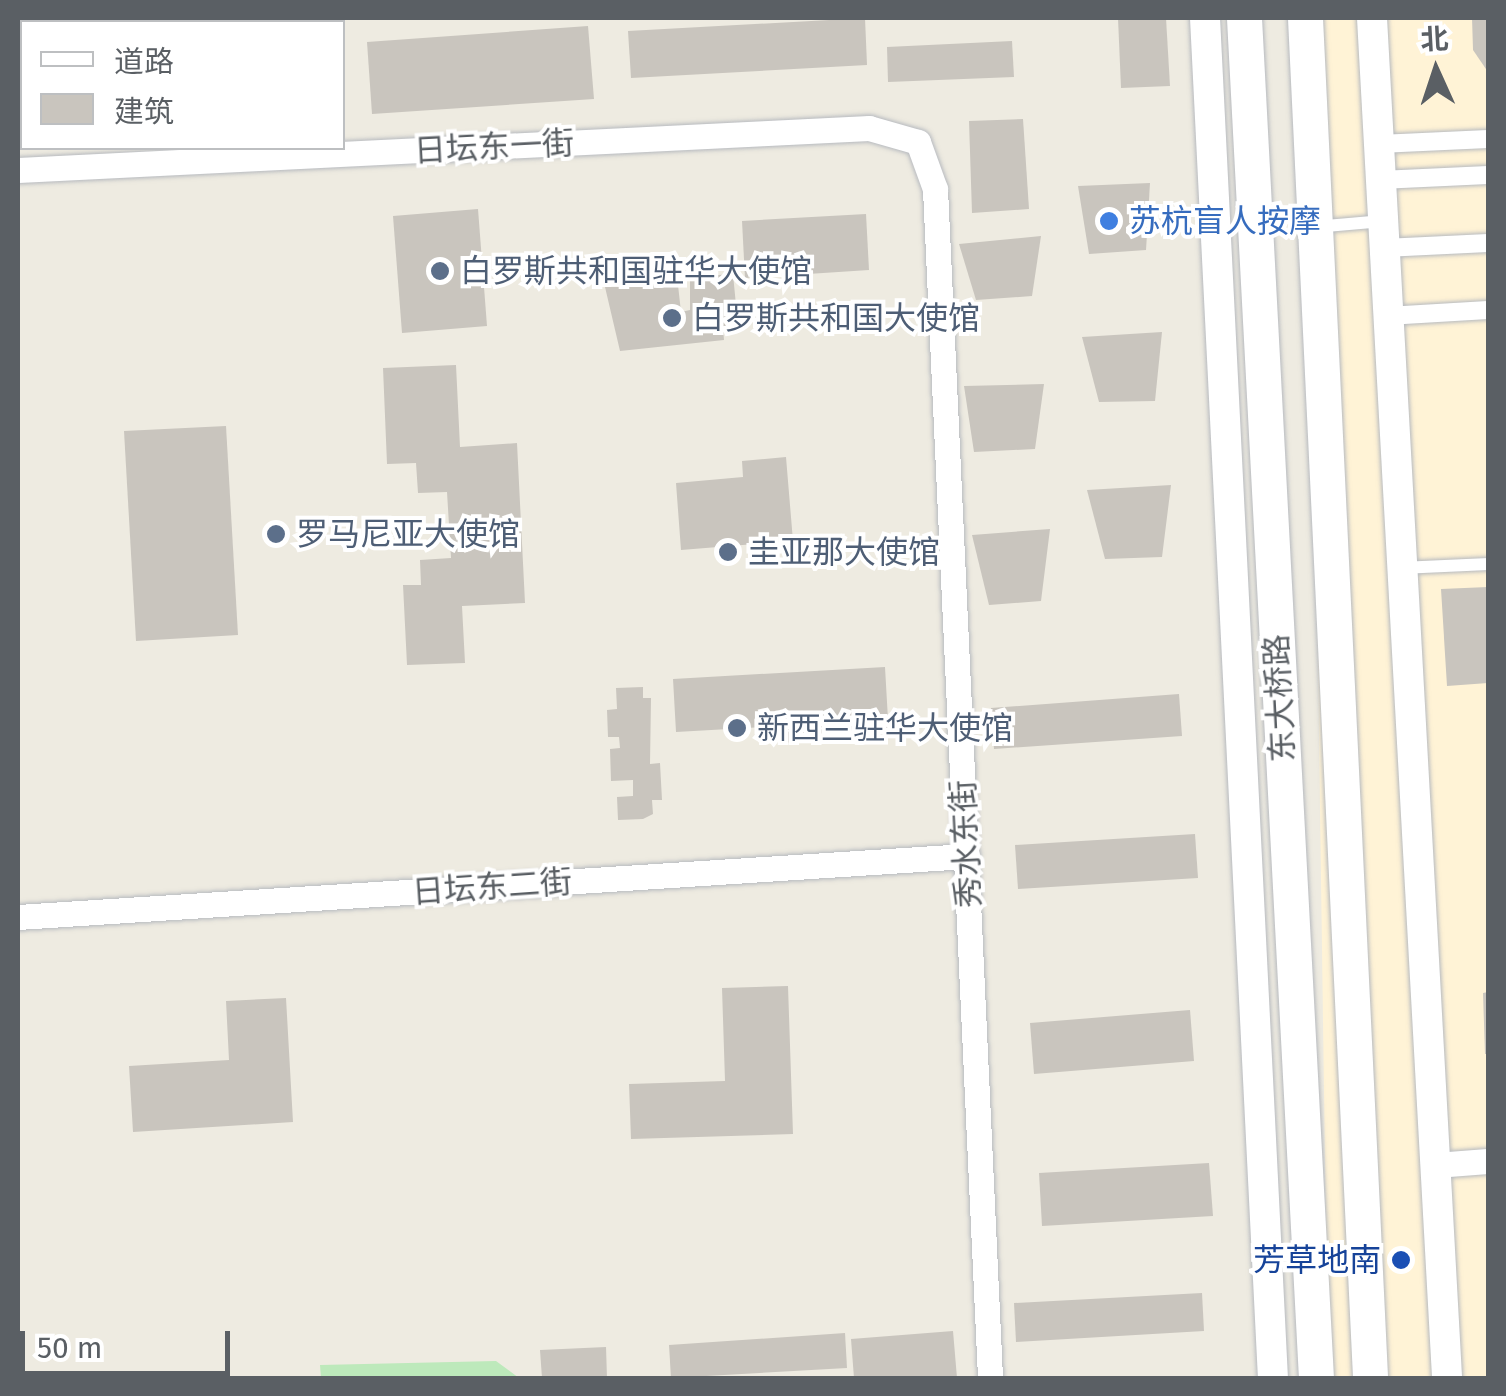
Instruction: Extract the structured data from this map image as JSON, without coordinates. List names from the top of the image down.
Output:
{
  "streets": {
    "main road": ["东大桥路"],
    "street": ["日坛东一街", "秀水东街", "日坛东二街"]
  },
  "crossings": [
    ["日坛东一街", "秀水东街"],
    ["秀水东街", "日坛东二街"]
  ],
  "places": [
    "苏杭盲人按摩",
    "白罗斯共和国驻华大使馆",
    "白罗斯共和国大使馆",
    "罗马尼亚大使馆",
    "圭亚那大使馆",
    "新西兰驻华大使馆",
    "芳草地南"
  ],
  "legend": ["道路", "建筑"],
  "scale_bar": "50 m",
  "north": "top"
}
